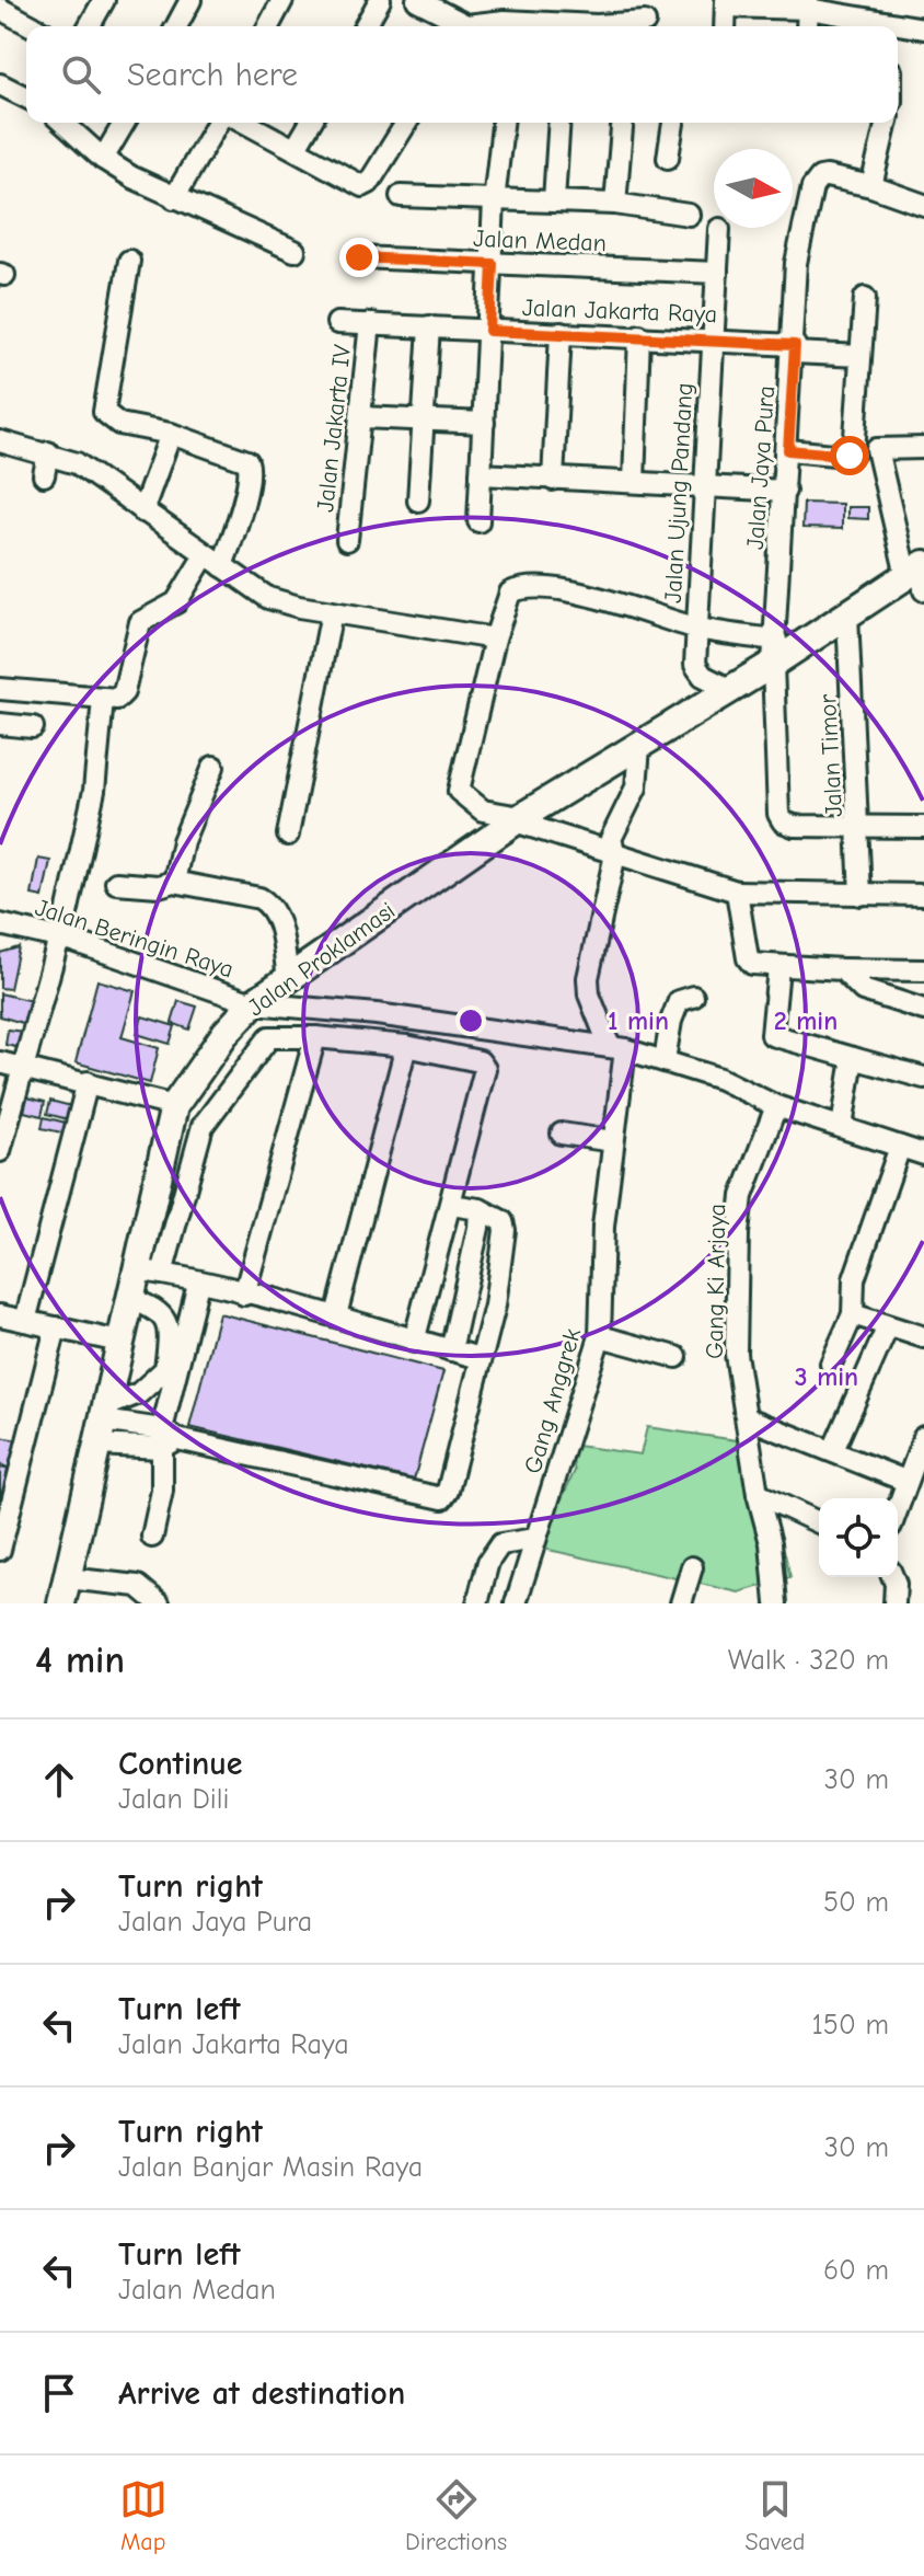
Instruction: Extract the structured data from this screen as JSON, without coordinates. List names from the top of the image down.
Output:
{
  "streets": {
    "main road": ["Jalan Proklamasi"],
    "street": [
      "Jalan Medan",
      "Jalan Jakarta Raya",
      "Jalan Jakarta IV",
      "Jalan Jaya Pura",
      "Jalan Ujung Pandang",
      "Jalan Timor",
      "Jalan Beringin Raya",
      "Gang Ki Arjaya",
      "Gang Anggrek"
    ]
  },
  "crossings": [
    ["Jalan Medan", "Jalan Ujung Pandang"],
    ["Jalan Jakarta Raya", "Jalan Jakarta IV"],
    ["Jalan Jakarta Raya", "Jalan Jaya Pura"],
    ["Jalan Jakarta Raya", "Jalan Ujung Pandang"],
    ["Jalan Jaya Pura", "Jalan Timor"],
    ["Jalan Jaya Pura", "Jalan Proklamasi"],
    ["Jalan Ujung Pandang", "Jalan Proklamasi"],
    ["Jalan Timor", "Jalan Proklamasi"],
    ["Jalan Beringin Raya", "Jalan Proklamasi"],
    ["Jalan Beringin Raya", "Gang Ki Arjaya"],
    ["Jalan Beringin Raya", "Gang Anggrek"]
  ],
  "north": "right",
  "page": {
    "search": "Search here",
    "heading": ["4 min", "Walk · 320 m"],
    "list": [
      ["Continue", "Jalan Dili", "30 m"],
      ["Turn right", "Jalan Jaya Pura", "50 m"],
      ["Turn left", "Jalan Jakarta Raya", "150 m"],
      ["Turn right", "Jalan Banjar Masin Raya", "30 m"],
      ["Turn left", "Jalan Medan", "60 m"],
      "Arrive at destination"
    ],
    "nav": ["Map", "Directions", "Saved"]
  },
  "rings": ["1 min", "2 min", "3 min"]
}
